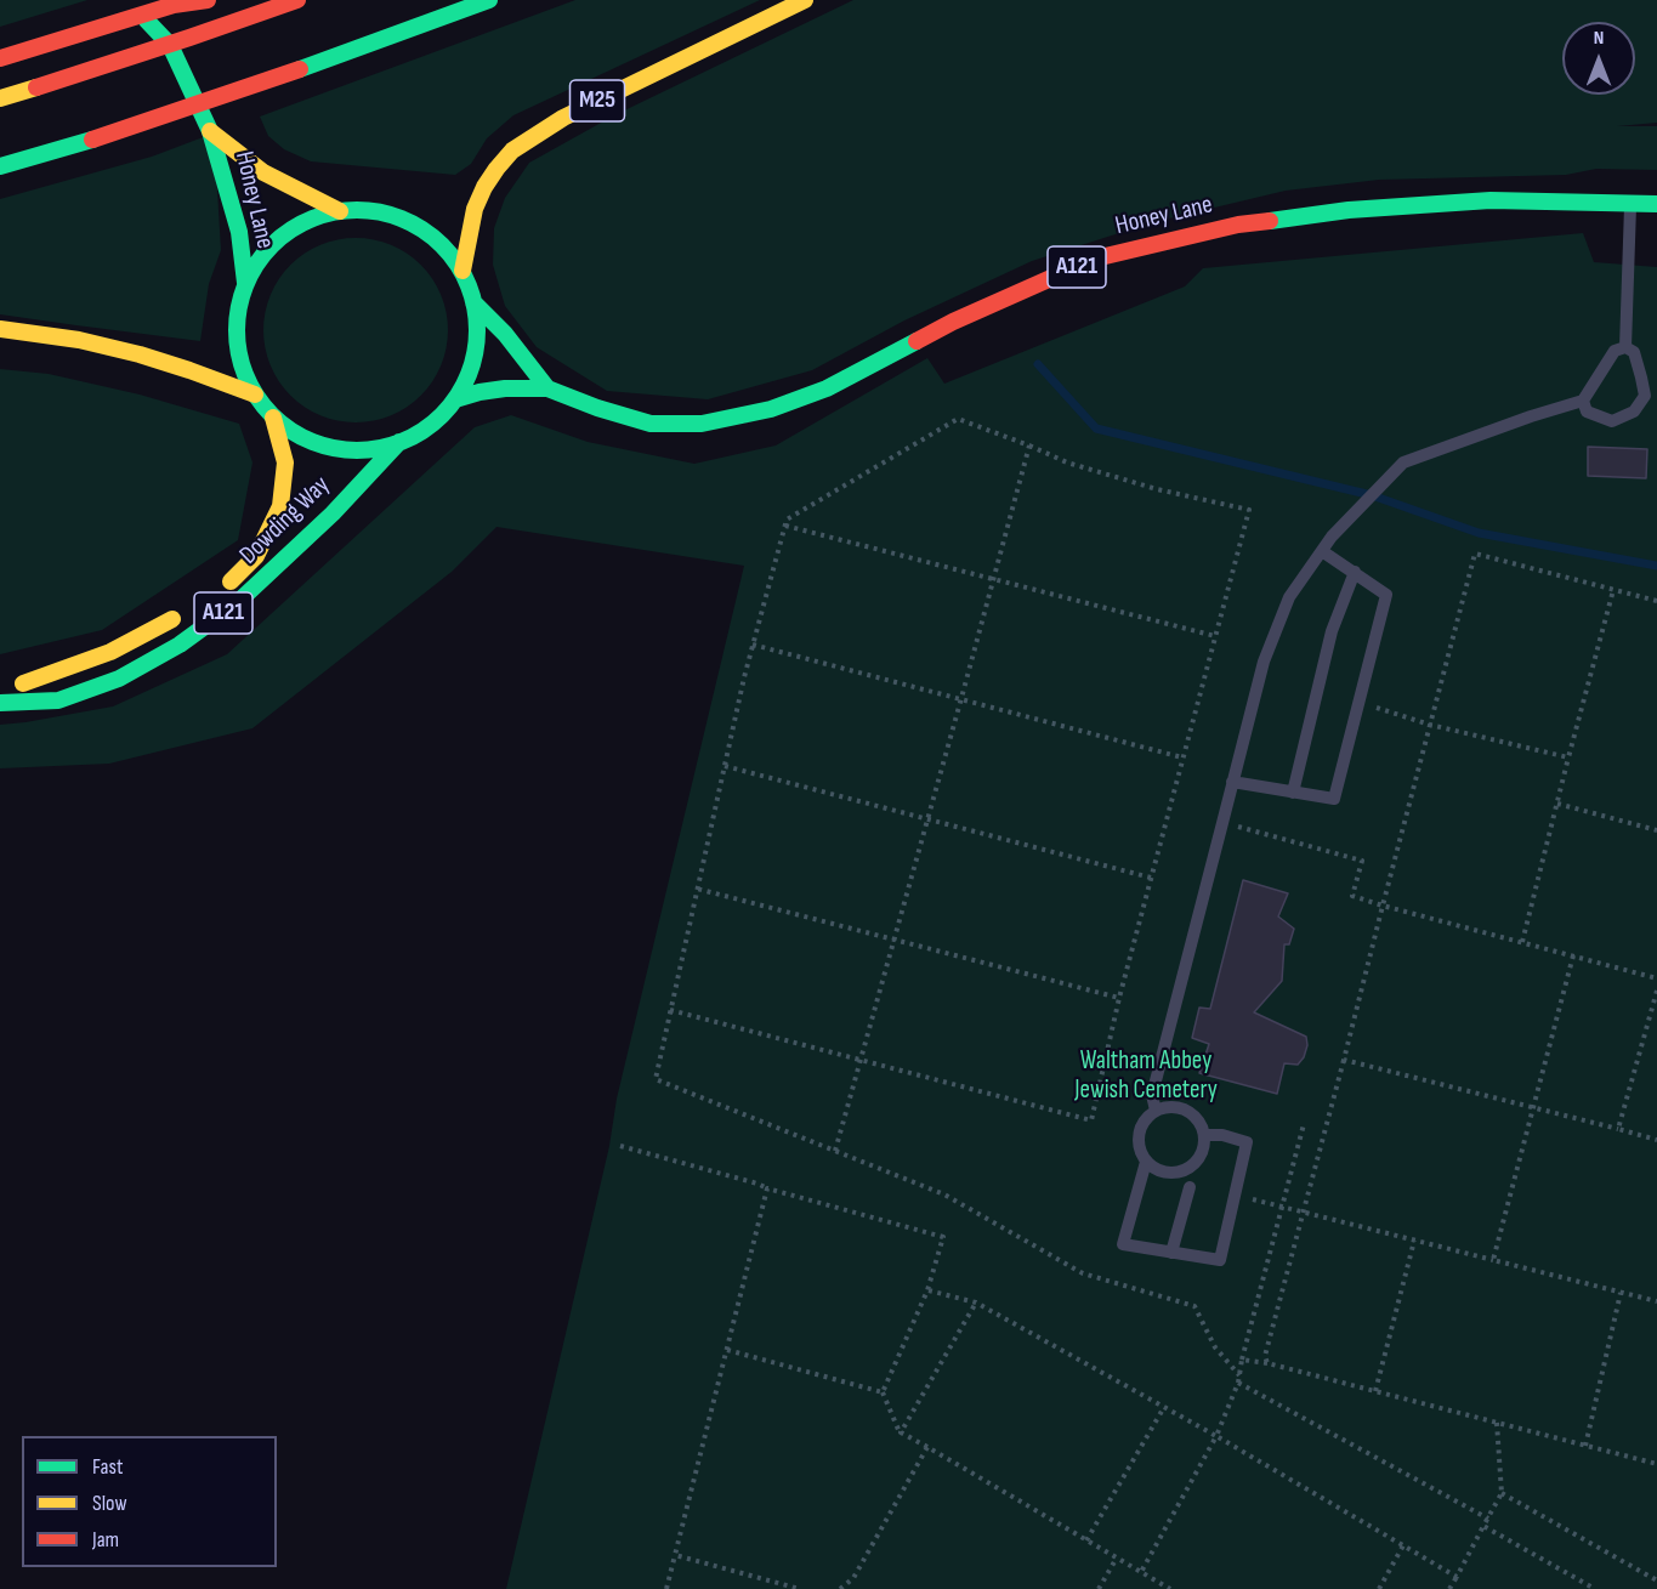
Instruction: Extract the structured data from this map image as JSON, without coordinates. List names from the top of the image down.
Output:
{
  "streets": {
    "main road": [
      "M25",
      "Honey Lane",
      "A121",
      "Dowding Way"
    ]
  },
  "crossings": [
    ["M25", "Honey Lane"],
    ["M25", "Dowding Way"],
    ["Honey Lane", "Dowding Way"]
  ],
  "parks": ["Waltham Abbey Jewish Cemetery"],
  "legend": ["Fast", "Slow", "Jam"],
  "north": "top"
}
